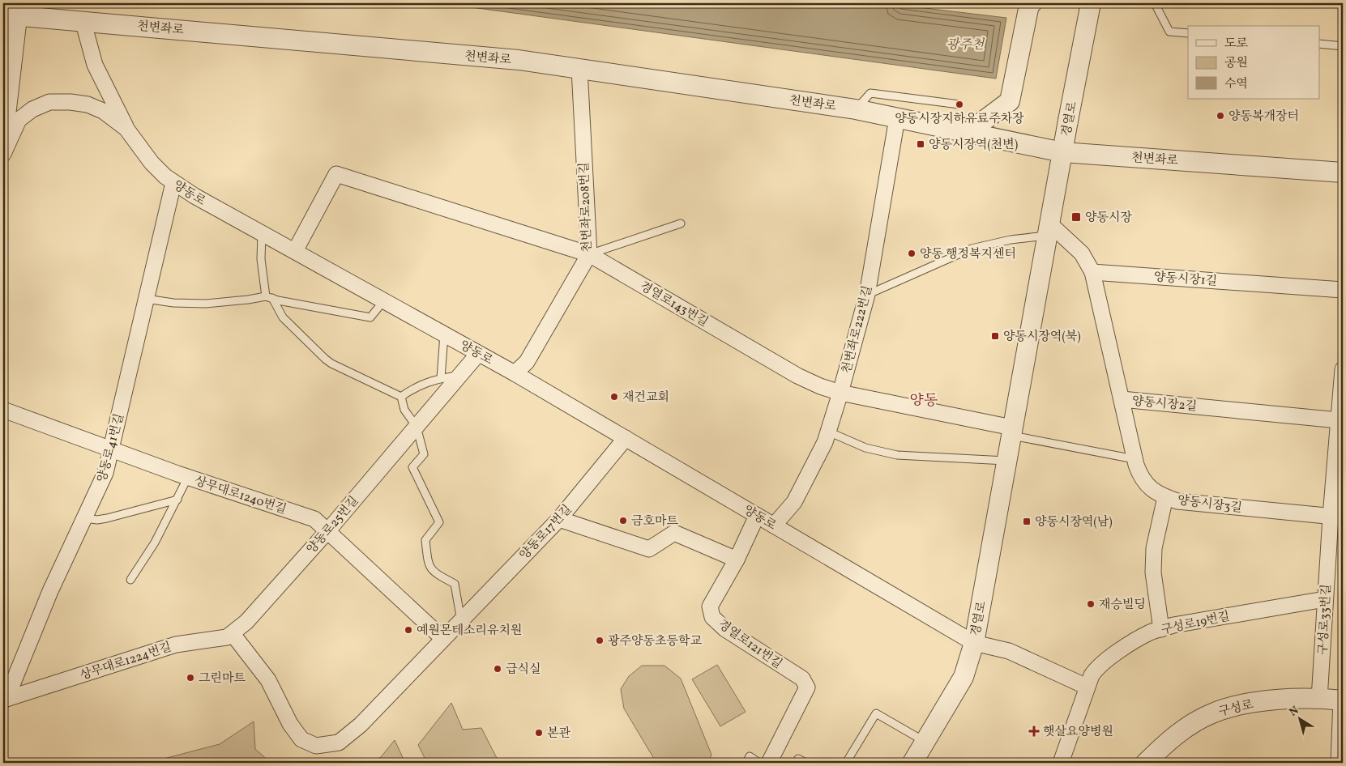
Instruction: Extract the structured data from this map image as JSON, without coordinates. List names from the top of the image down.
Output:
{
  "streets": {
    "street": [
      "천변좌로",
      "경열로",
      "양동로",
      "천변좌로208번길",
      "양동시장1길",
      "경열로143번길",
      "천변좌로222번길",
      "양동시장2길",
      "양동로41번길",
      "상무대로1240번길",
      "양동시장3길",
      "양동로25번길",
      "양동로17번길",
      "구성로33번길",
      "구성로19번길",
      "경열로121번길",
      "상무대로1224번길",
      "구성로"
    ]
  },
  "crossings": [
    ["천변좌로", "경열로"],
    ["천변좌로", "천변좌로208번길"],
    ["천변좌로", "천변좌로222번길"],
    ["경열로", "양동로"],
    ["경열로", "경열로143번길"],
    ["양동로", "천변좌로208번길"],
    ["양동로", "경열로143번길"],
    ["양동로", "천변좌로222번길"],
    ["양동로", "양동로41번길"],
    ["양동로", "양동로25번길"],
    ["양동로", "양동로17번길"],
    ["천변좌로208번길", "경열로143번길"],
    ["양동시장1길", "양동시장2길"],
    ["경열로143번길", "천변좌로222번길"],
    ["양동시장2길", "양동시장3길"],
    ["양동시장2길", "구성로33번길"],
    ["양동로41번길", "상무대로1240번길"],
    ["양동로41번길", "상무대로1224번길"],
    ["상무대로1240번길", "양동로25번길"],
    ["상무대로1240번길", "양동로17번길"],
    ["양동시장3길", "구성로33번길"],
    ["양동로25번길", "상무대로1224번길"],
    ["양동로17번길", "상무대로1224번길"],
    ["구성로33번길", "구성로19번길"],
    ["구성로33번길", "구성로"]
  ],
  "districts": ["양동"],
  "water": ["광주천"],
  "places": {
    "other": [
      "양동시장지하유료주차장",
      "양동복개장터",
      "양동 행정복지센터",
      "재건교회",
      "금호마트",
      "재승빌딩",
      "예원몬테소리유치원",
      "광주양동초등학교",
      "급식실",
      "그린마트",
      "본관"
    ],
    "transit": [
      "양동시장역(천변)",
      "양동시장",
      "양동시장역(북)",
      "양동시장역(남)"
    ],
    "health": ["햇살요양병원"]
  },
  "legend": ["도로", "공원", "수역"],
  "north": "top left"
}
